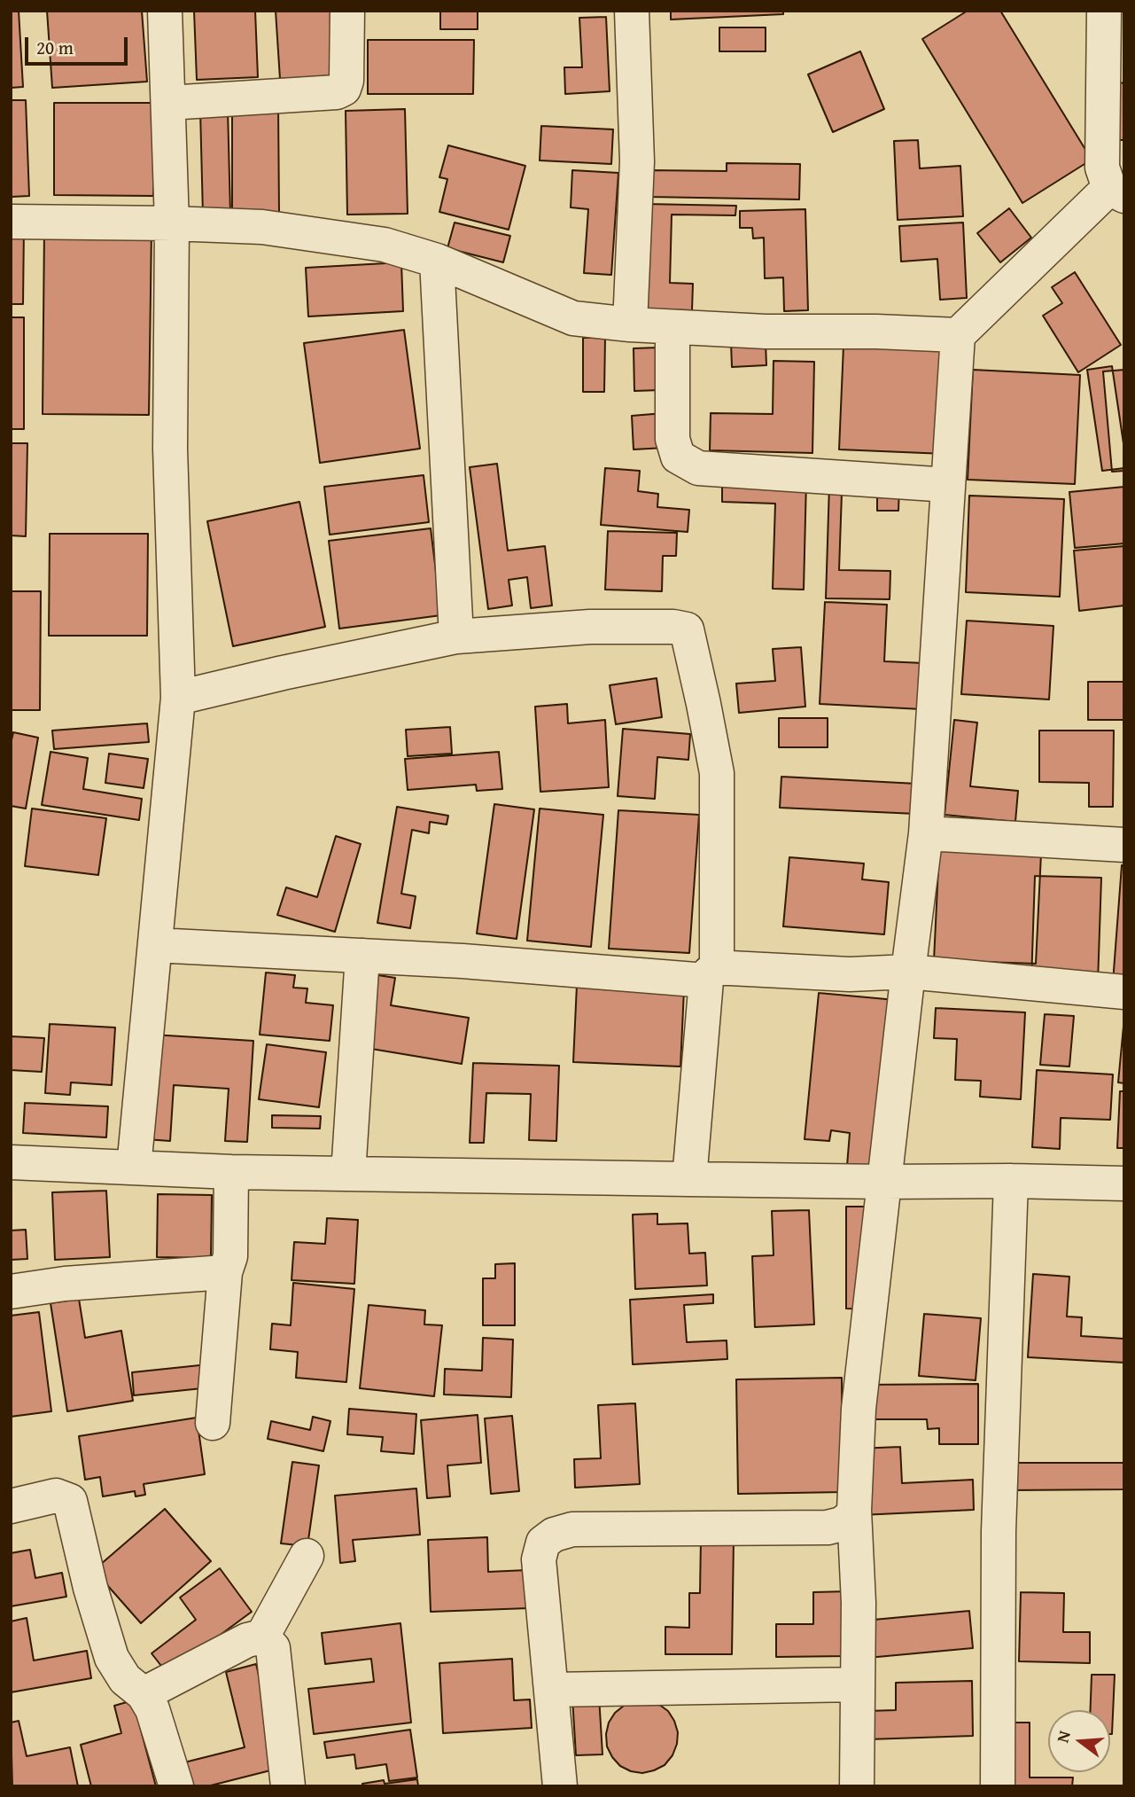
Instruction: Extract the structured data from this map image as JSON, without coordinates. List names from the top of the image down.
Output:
{
  "scale_bar": "20 m",
  "north": "left"
}
